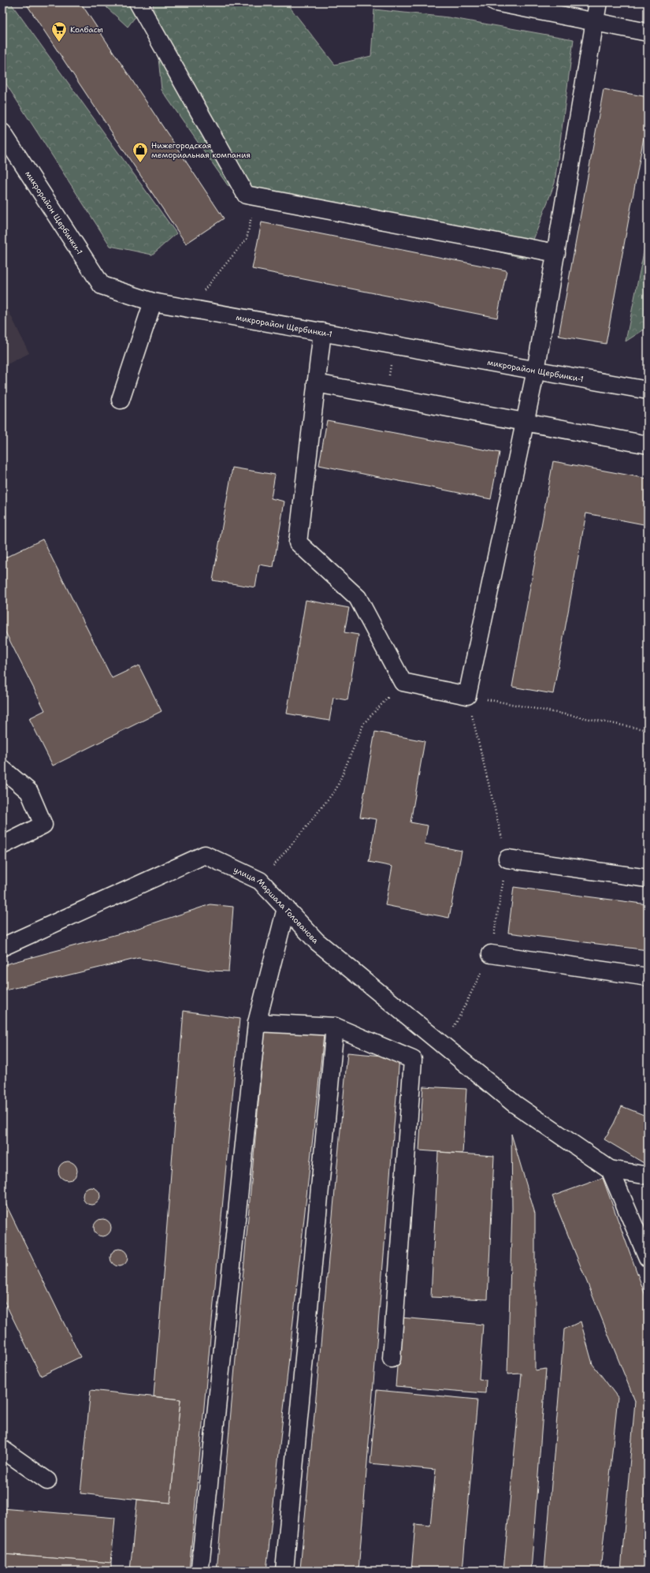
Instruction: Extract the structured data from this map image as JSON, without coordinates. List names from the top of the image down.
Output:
{
  "streets": {
    "street": ["микрорайон Щербинки-1", "улица Маршала Голованова"]
  },
  "places": {
    "supermarket": ["Колбасы"],
    "shop": ["Нижегородская мемориальная компания"]
  }
}
